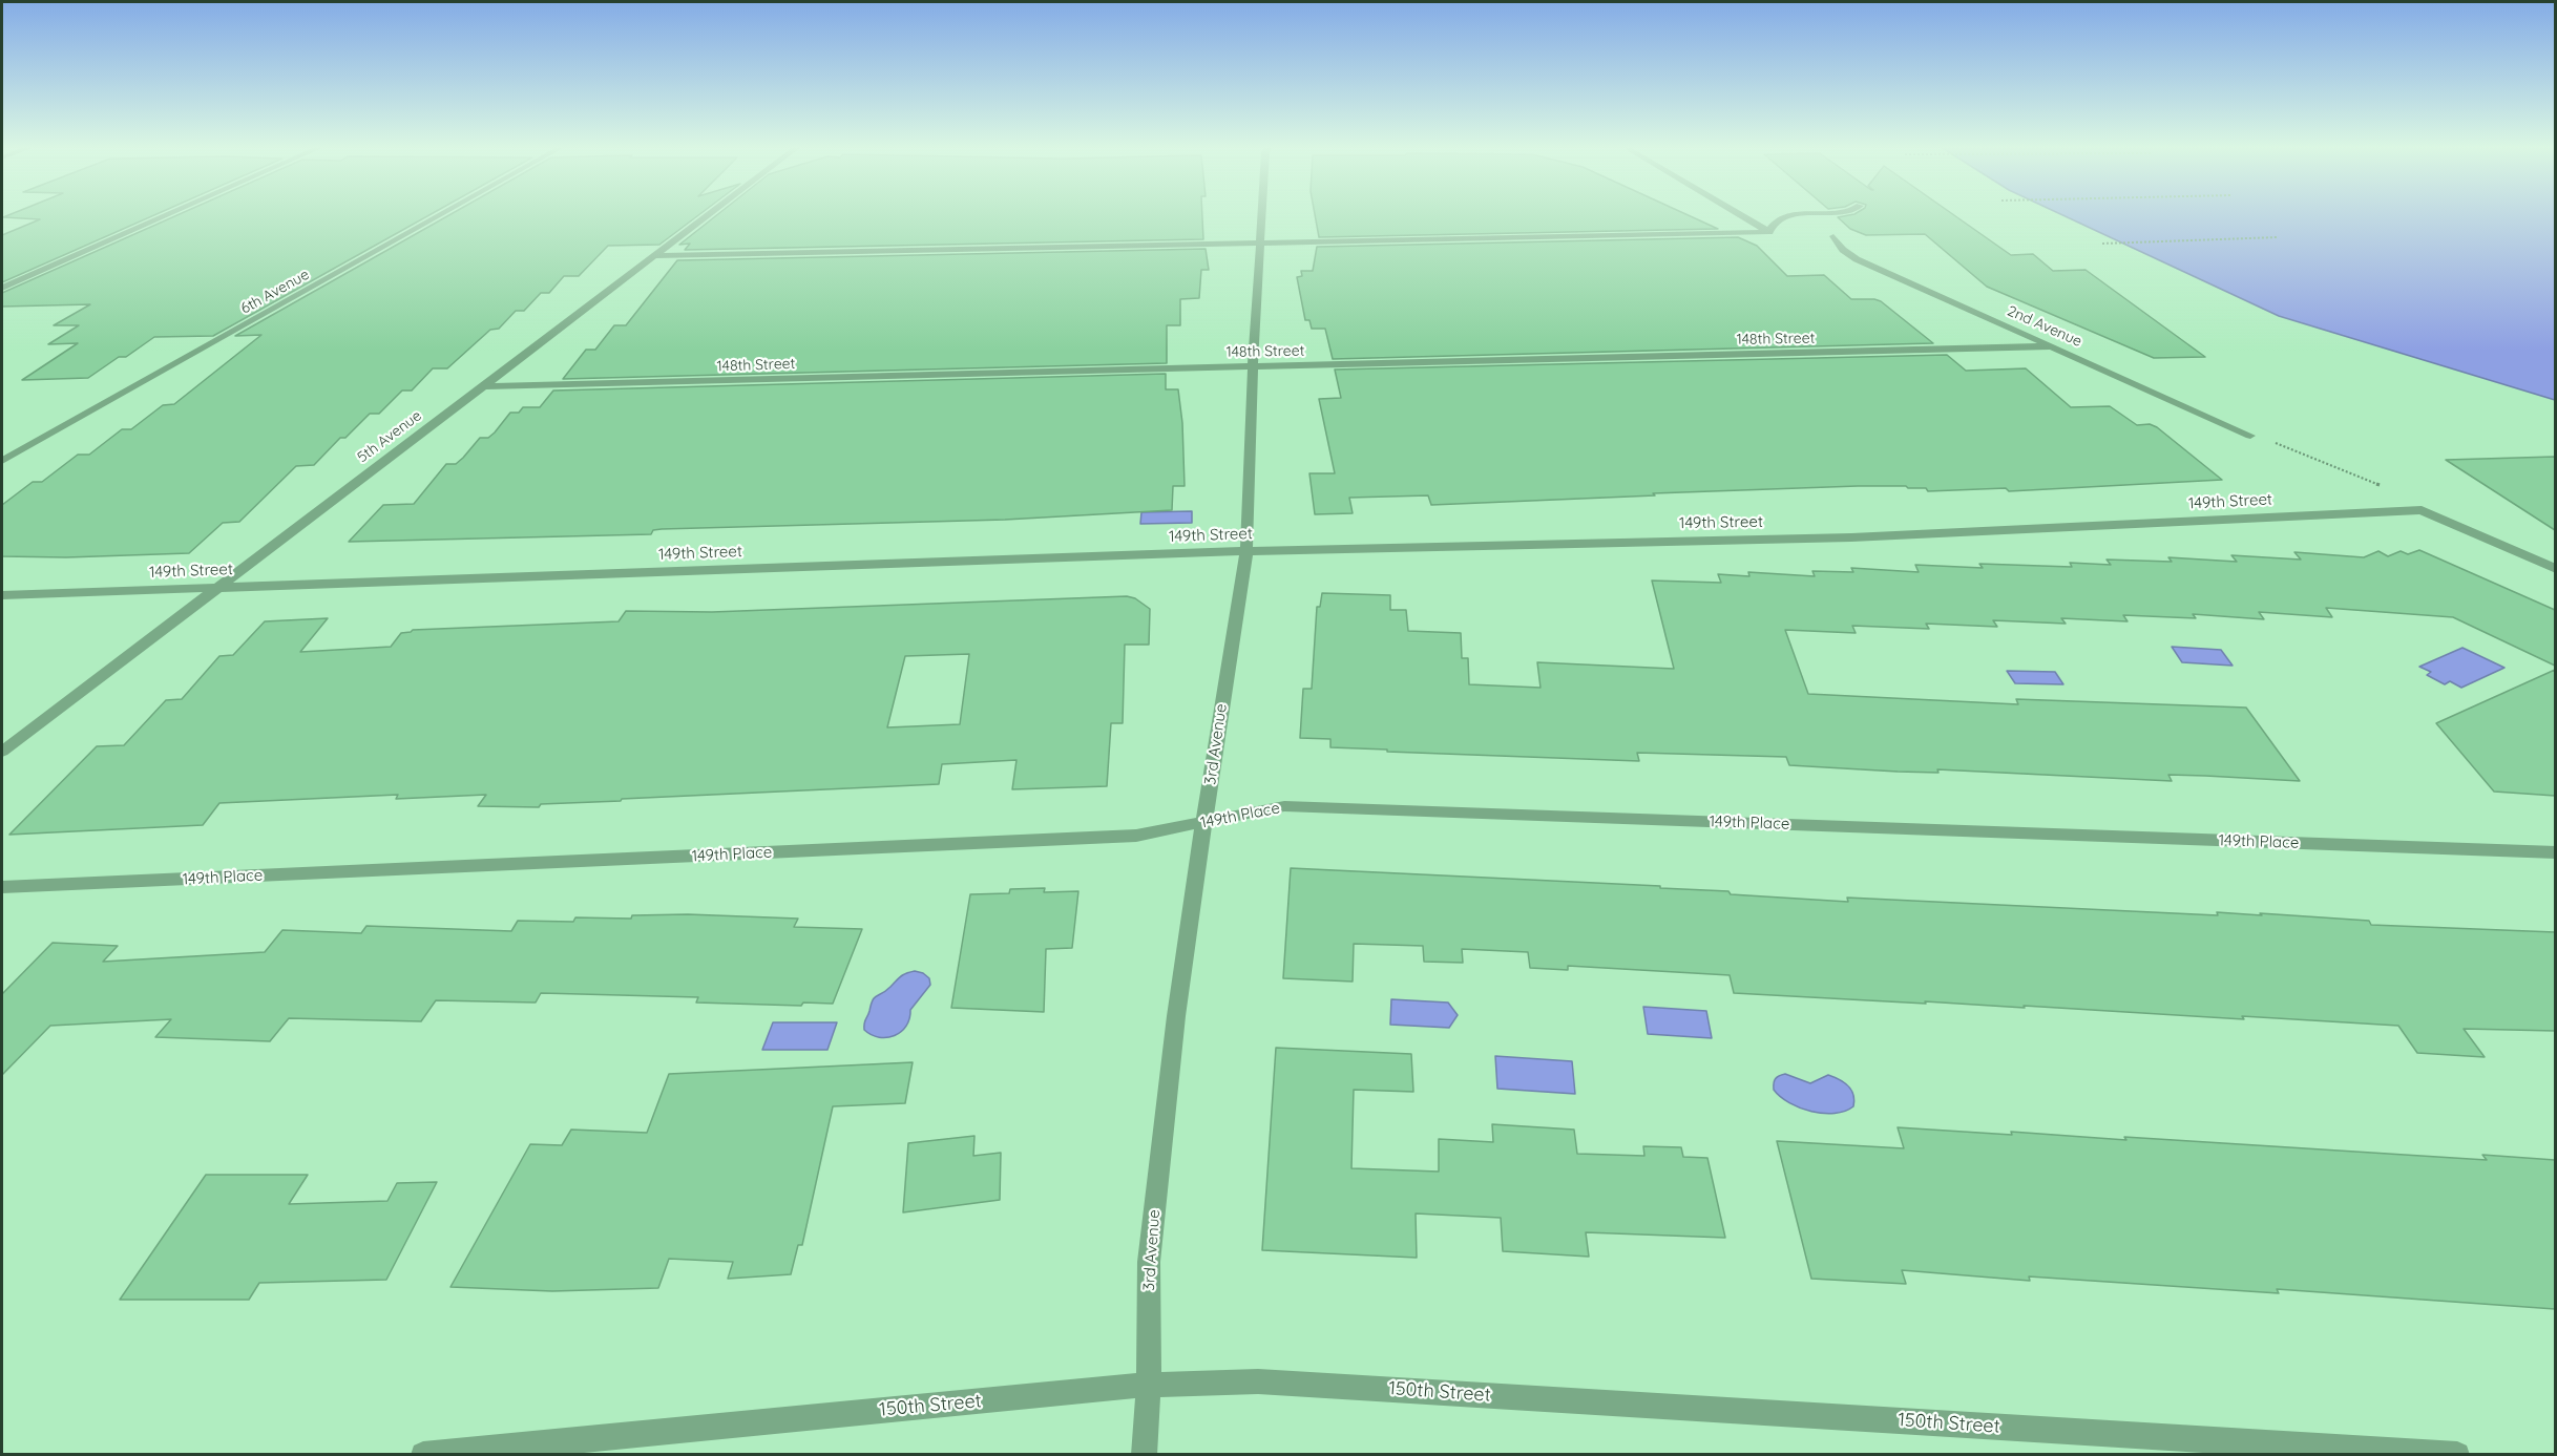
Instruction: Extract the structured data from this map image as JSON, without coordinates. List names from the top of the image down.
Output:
{
  "streets": {
    "street": [
      "6th Avenue",
      "2nd Avenue",
      "148th Street",
      "5th Avenue",
      "149th Street",
      "3rd Avenue",
      "149th Place",
      "150th Street"
    ]
  },
  "crossings": [
    ["2nd Avenue", "148th Street"],
    ["148th Street", "5th Avenue"],
    ["148th Street", "3rd Avenue"],
    ["5th Avenue", "149th Street"],
    ["149th Street", "3rd Avenue"],
    ["3rd Avenue", "149th Place"],
    ["3rd Avenue", "150th Street"]
  ]
}
